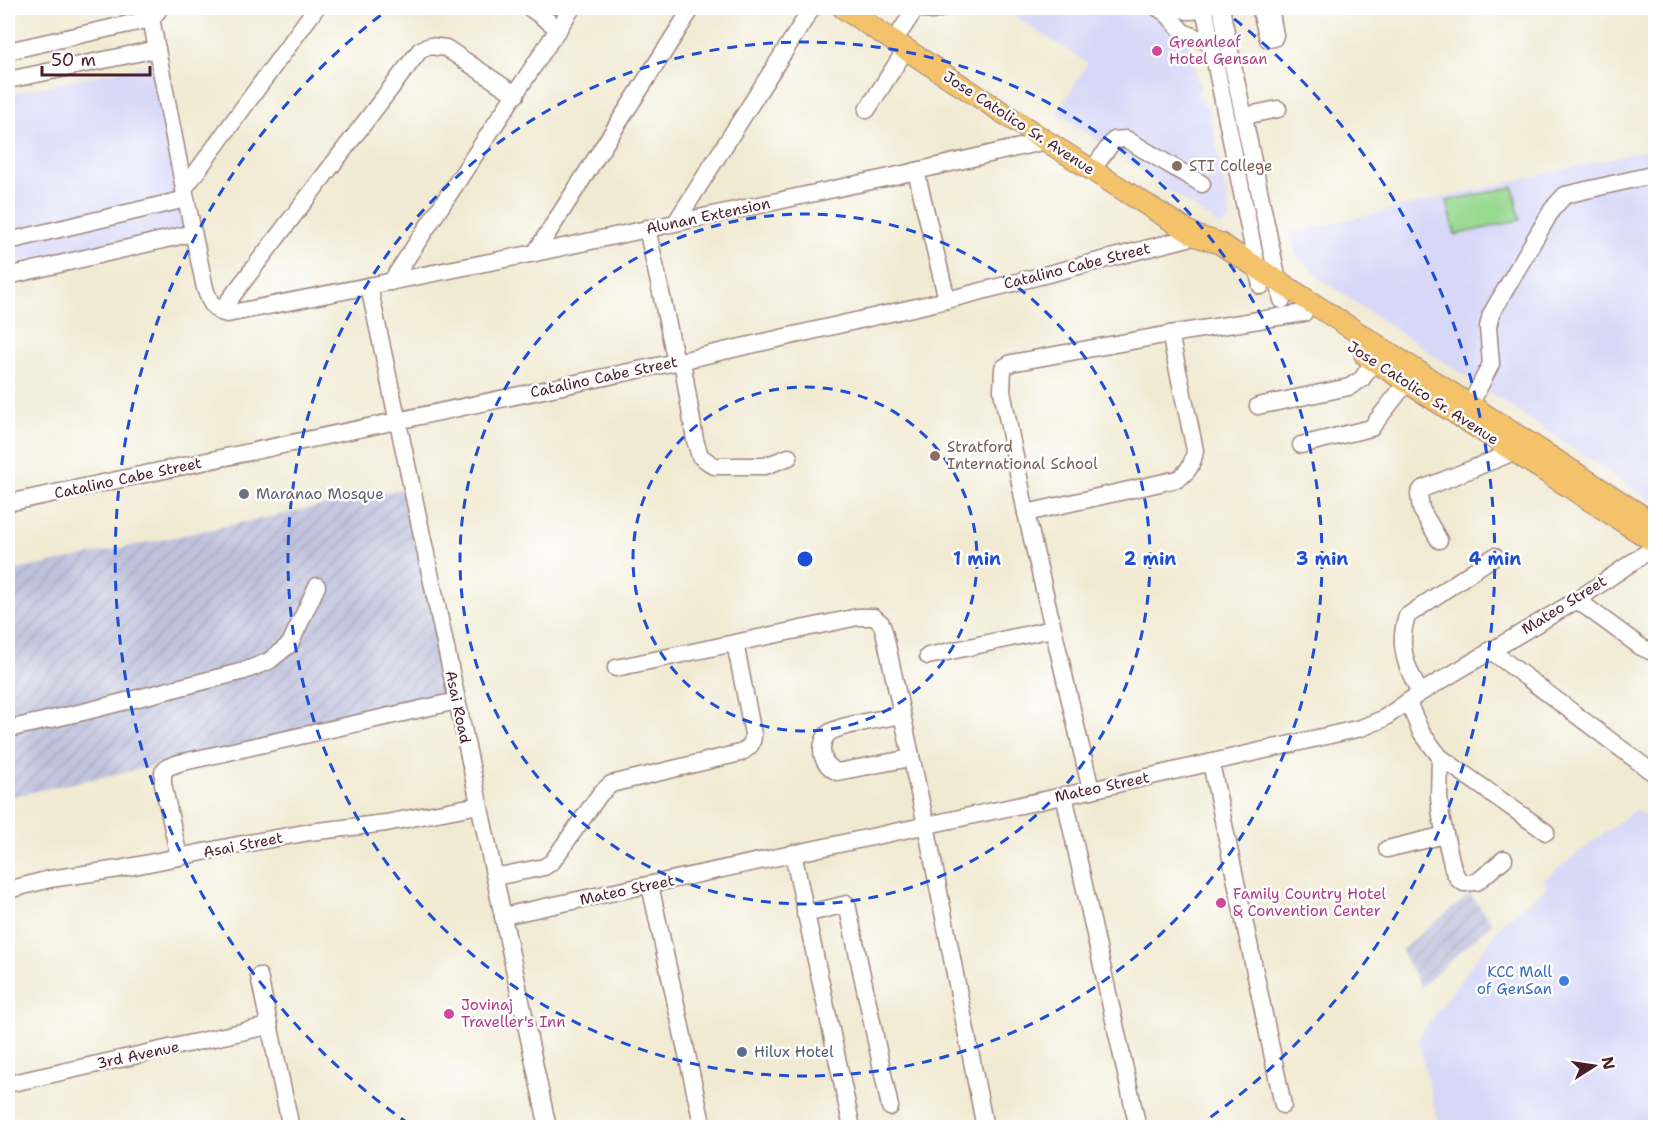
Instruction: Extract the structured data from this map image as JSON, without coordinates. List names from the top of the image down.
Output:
{
  "streets": {
    "main road": ["Jose Catolico Sr. Avenue"],
    "street": [
      "Alunan Extension",
      "Catalino Cabe Street",
      "Mateo Street",
      "Asai Road",
      "Asai Street",
      "3rd Avenue"
    ]
  },
  "crossings": [
    ["Jose Catolico Sr. Avenue", "Alunan Extension"],
    ["Jose Catolico Sr. Avenue", "Catalino Cabe Street"],
    ["Jose Catolico Sr. Avenue", "Mateo Street"],
    ["Alunan Extension", "Asai Road"],
    ["Catalino Cabe Street", "Asai Road"],
    ["Mateo Street", "Asai Road"],
    ["Asai Road", "Asai Street"]
  ],
  "places": [
    "Greanleaf Hotel Gensan",
    "STI College",
    "Stratford International School",
    "Maranao Mosque",
    "Family Country Hotel & Convention Center",
    "KCC Mall of GenSan",
    "Jovinaj Traveller's Inn",
    "Hilux Hotel"
  ],
  "scale_bar": "50 m",
  "north": "right",
  "rings": [
    "1 min",
    "2 min",
    "3 min",
    "4 min"
  ]
}
